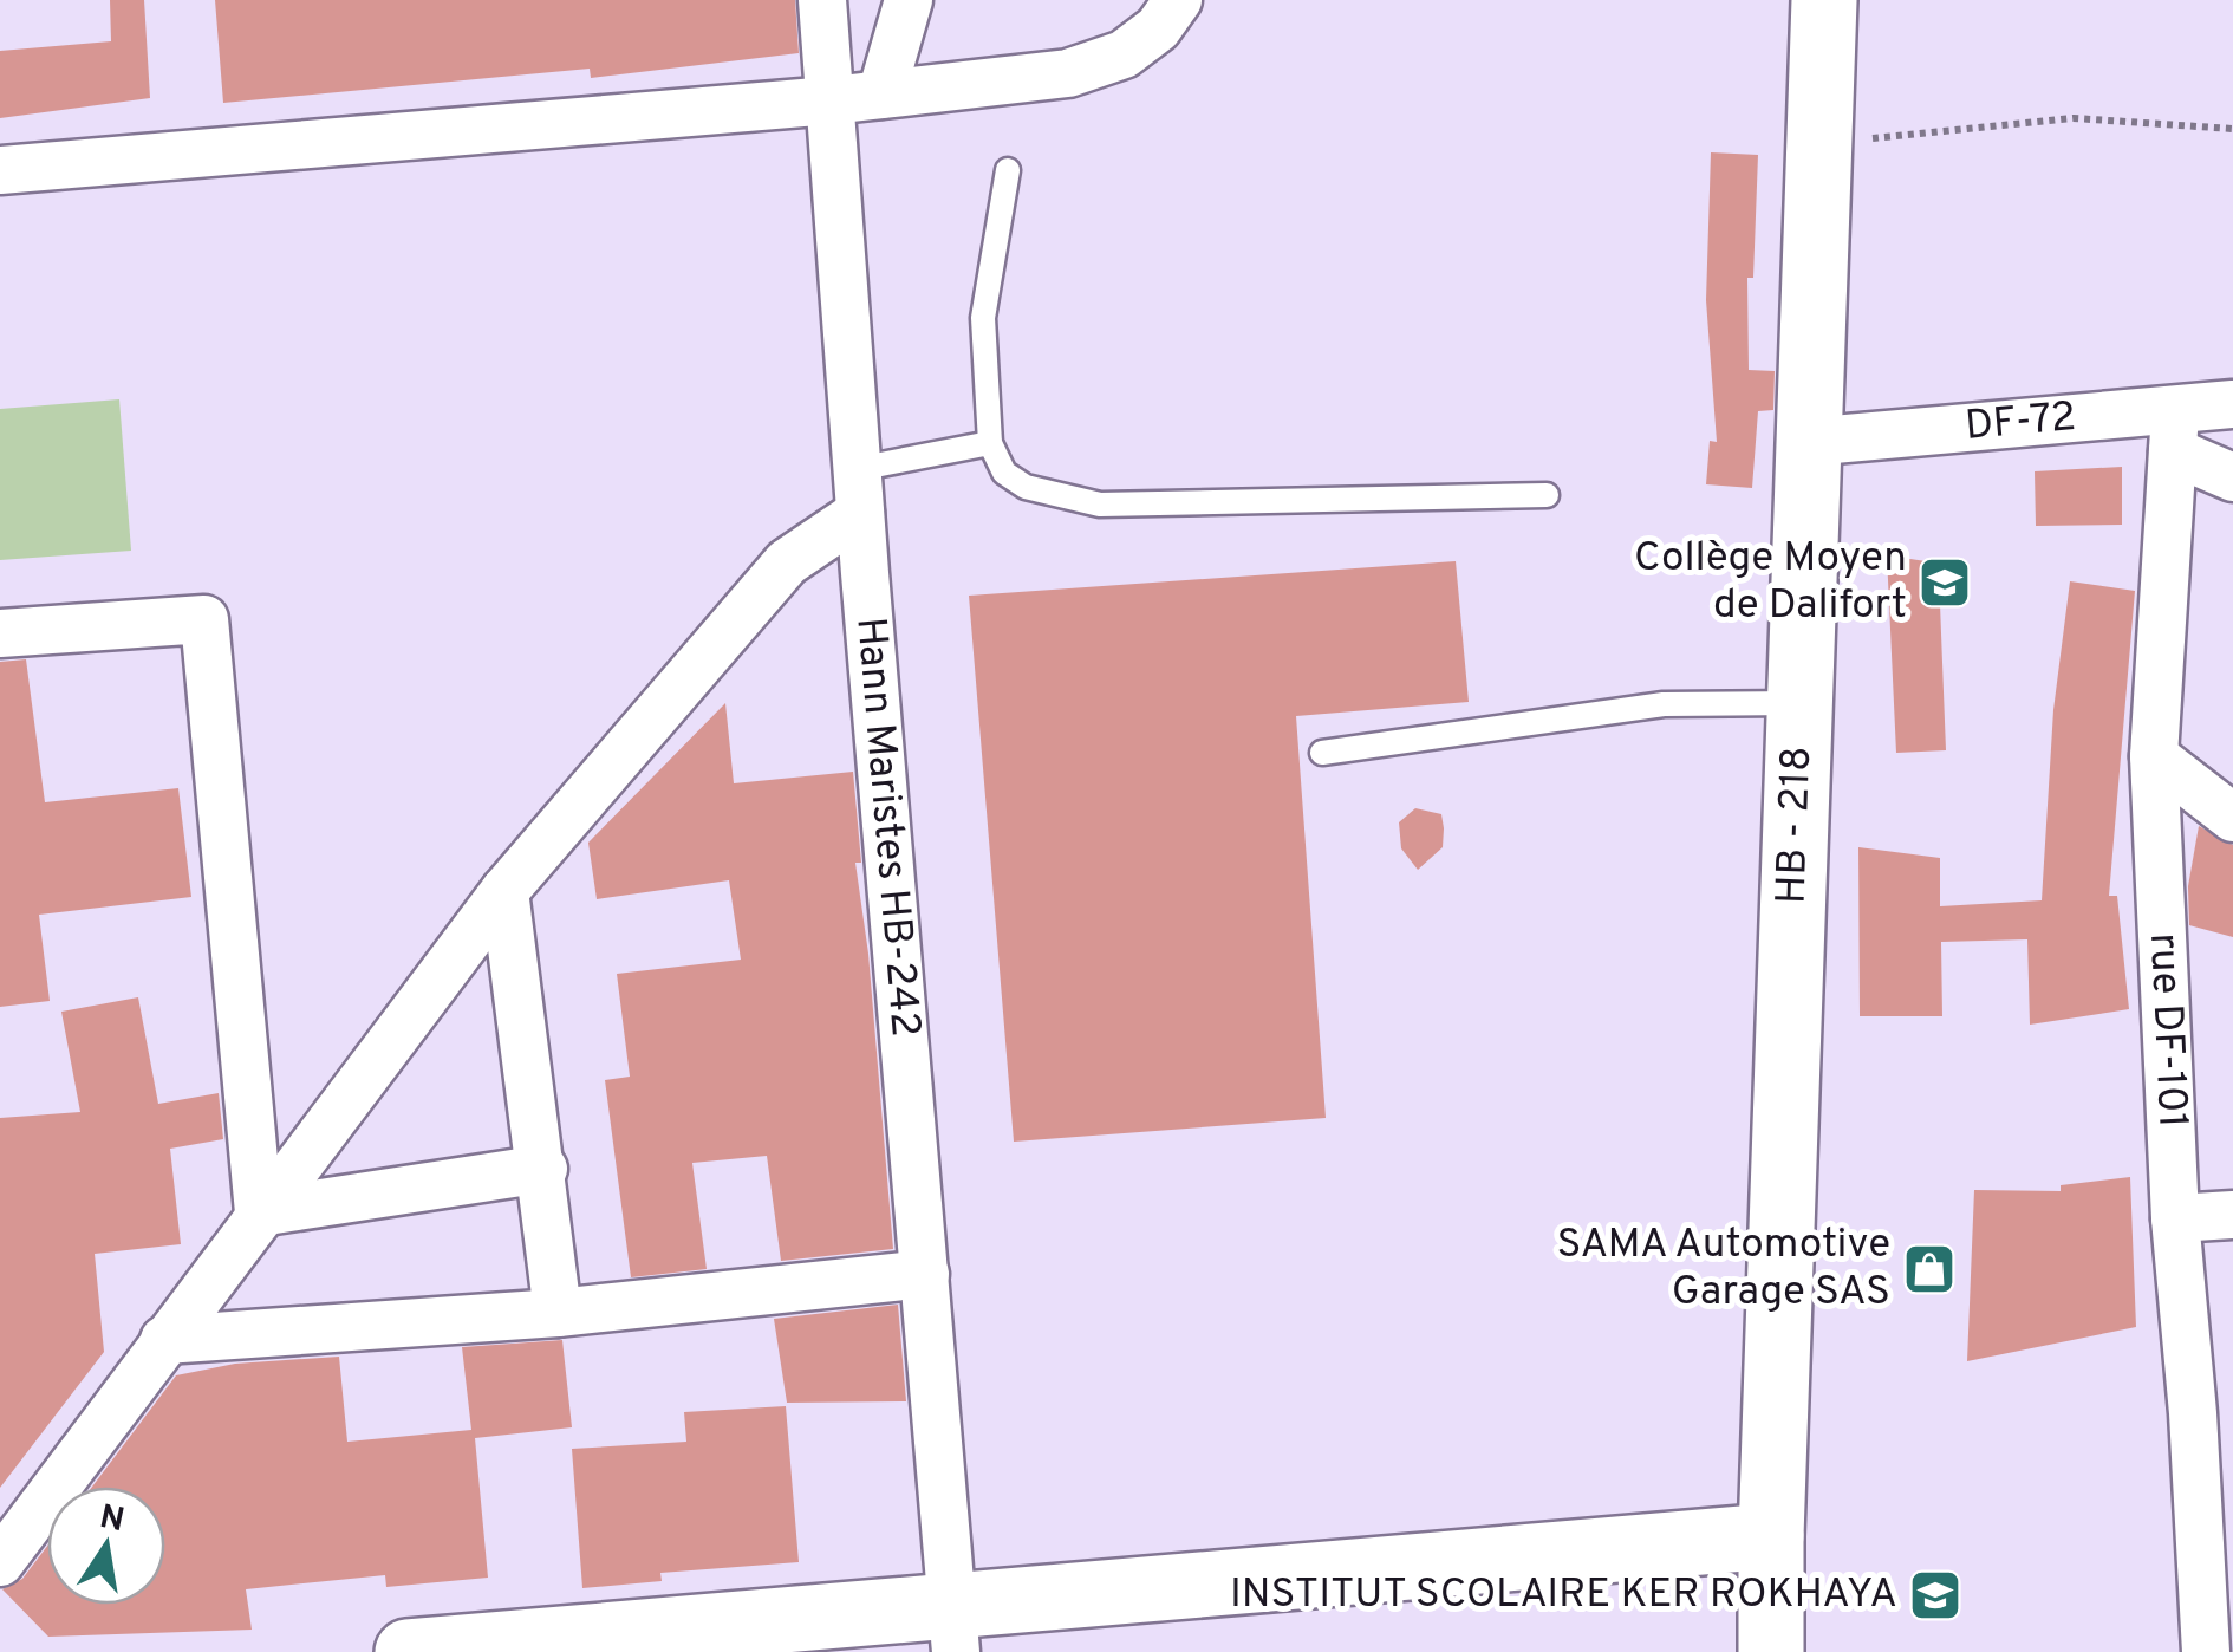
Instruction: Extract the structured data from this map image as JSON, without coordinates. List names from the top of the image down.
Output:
{
  "streets": {
    "main road": ["HB - 218"],
    "street": ["DF-72", "Hann Maristes HB-242", "rue DF-101"]
  },
  "crossings": [
    ["DF-72", "HB - 218"],
    ["DF-72", "rue DF-101"]
  ],
  "places": {
    "school or university": ["Collège Moyen de Dalifort", "INSTITUT SCOLAIRE KER ROKHAYA"],
    "shop": ["SAMA Automotive Garage SAS"]
  },
  "north": "top"
}
